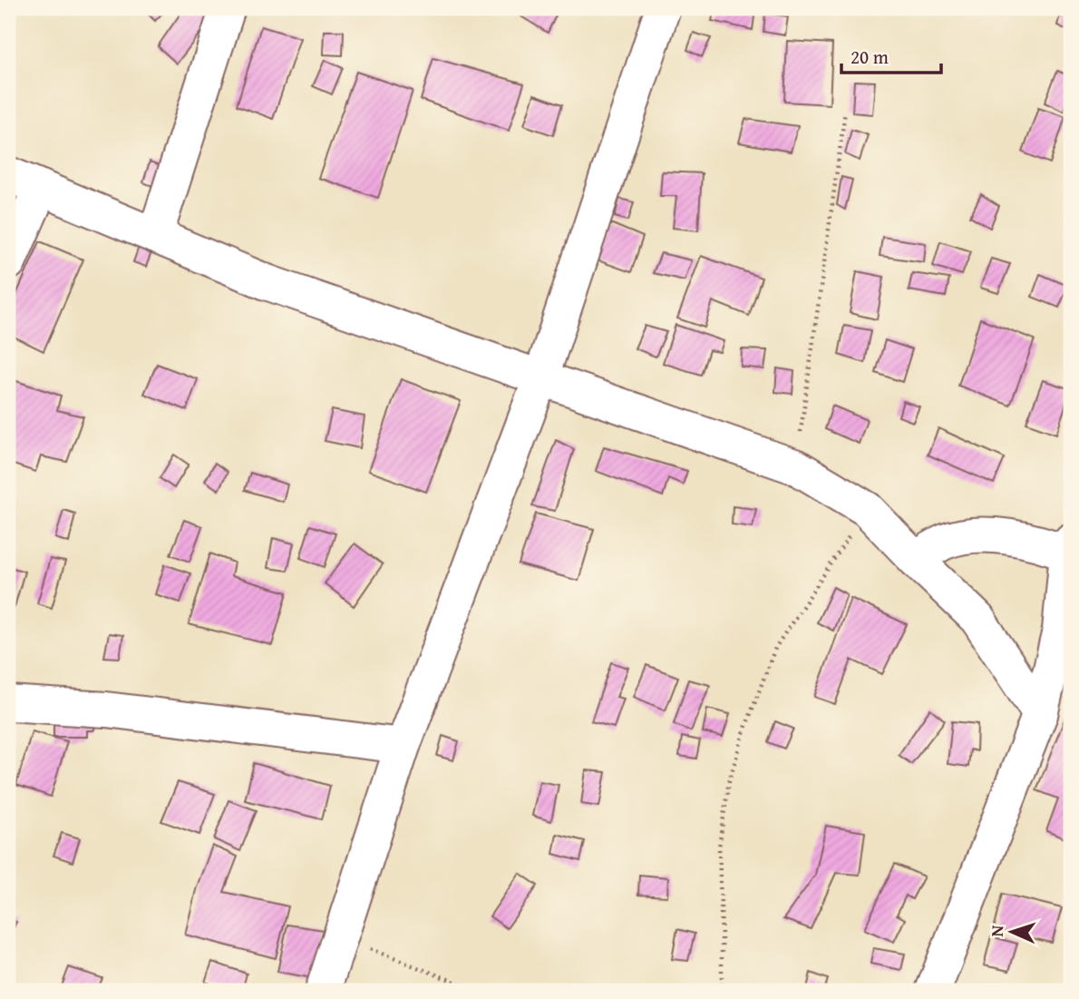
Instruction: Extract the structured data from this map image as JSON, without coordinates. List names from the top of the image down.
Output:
{
  "scale_bar": "20 m",
  "north": "left"
}
